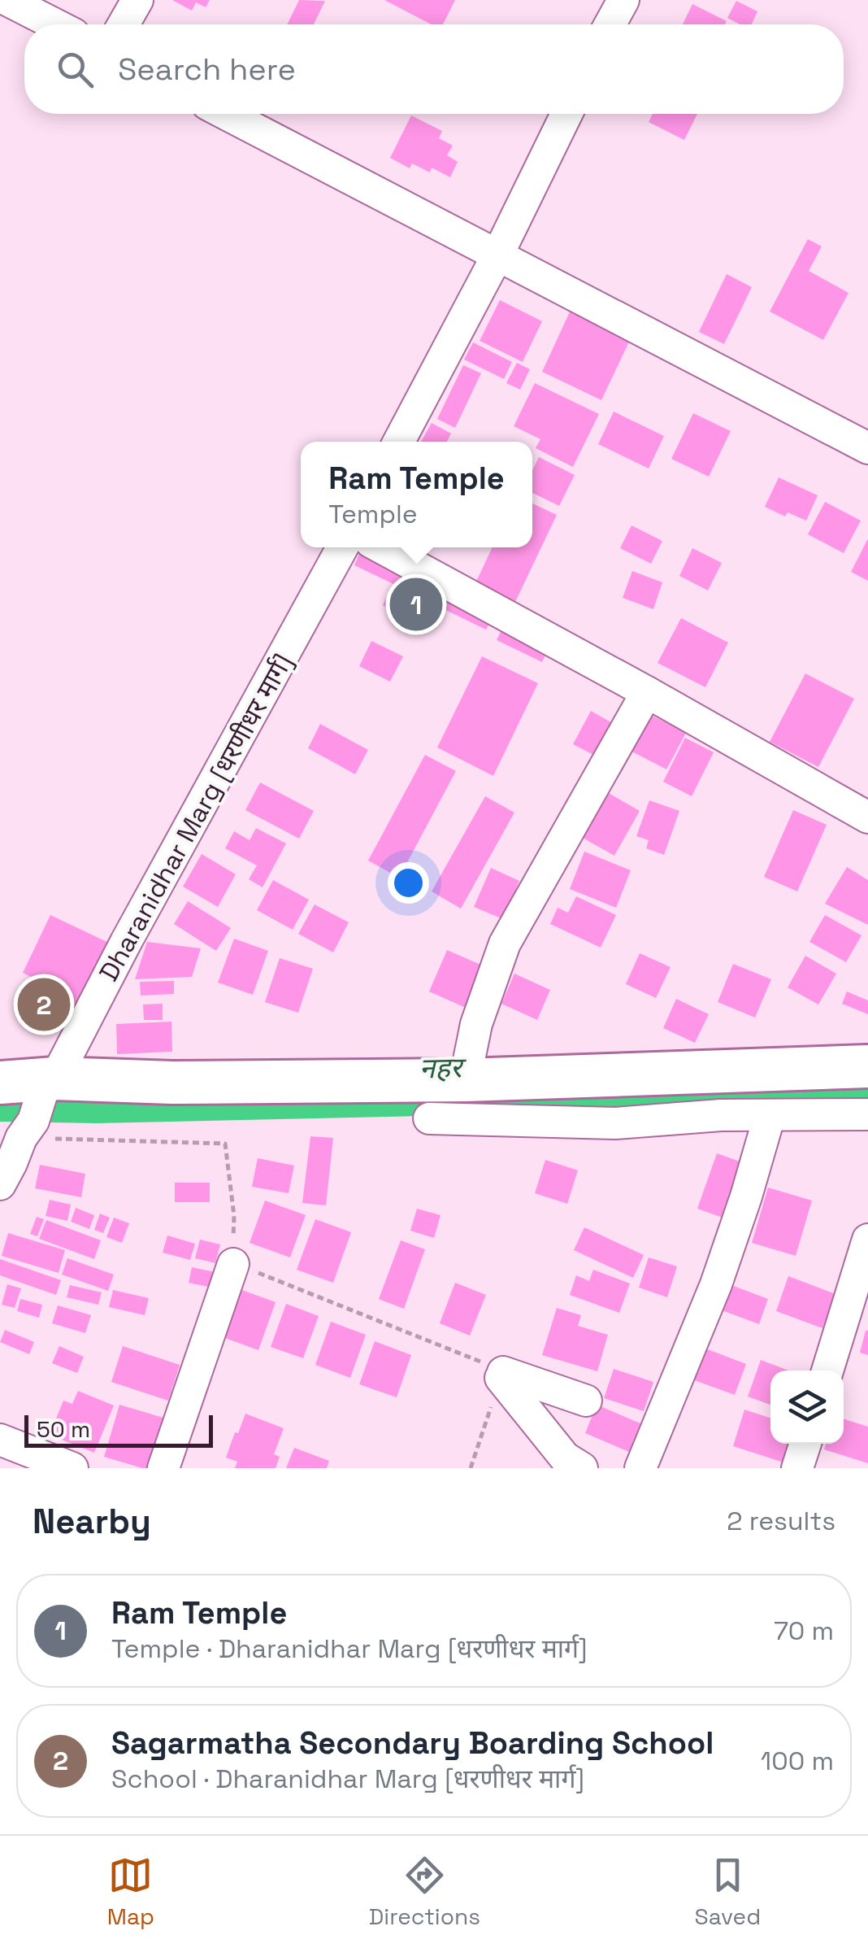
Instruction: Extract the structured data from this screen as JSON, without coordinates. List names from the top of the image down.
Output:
{
  "streets": {
    "street": ["Dharanidhar Marg [धरणीधर मार्ग]"]
  },
  "water": ["नहर"],
  "scale_bar": "50 m",
  "page": {
    "search": "Search here",
    "popup": ["Ram Temple", "Temple"],
    "pins": ["1", "2"],
    "scale": "50 m",
    "heading": ["Nearby", "2 results"],
    "list": [
      {
        "mark": "1",
        "name": "Ram Temple",
        "note": "Temple · Dharanidhar Marg [धरणीधर मार्ग]",
        "value": "70 m"
      },
      {
        "mark": "2",
        "name": "Sagarmatha Secondary Boarding School",
        "note": "School · Dharanidhar Marg [धरणीधर मार्ग]",
        "value": "100 m"
      }
    ],
    "nav": ["Map", "Directions", "Saved"]
  }
}
